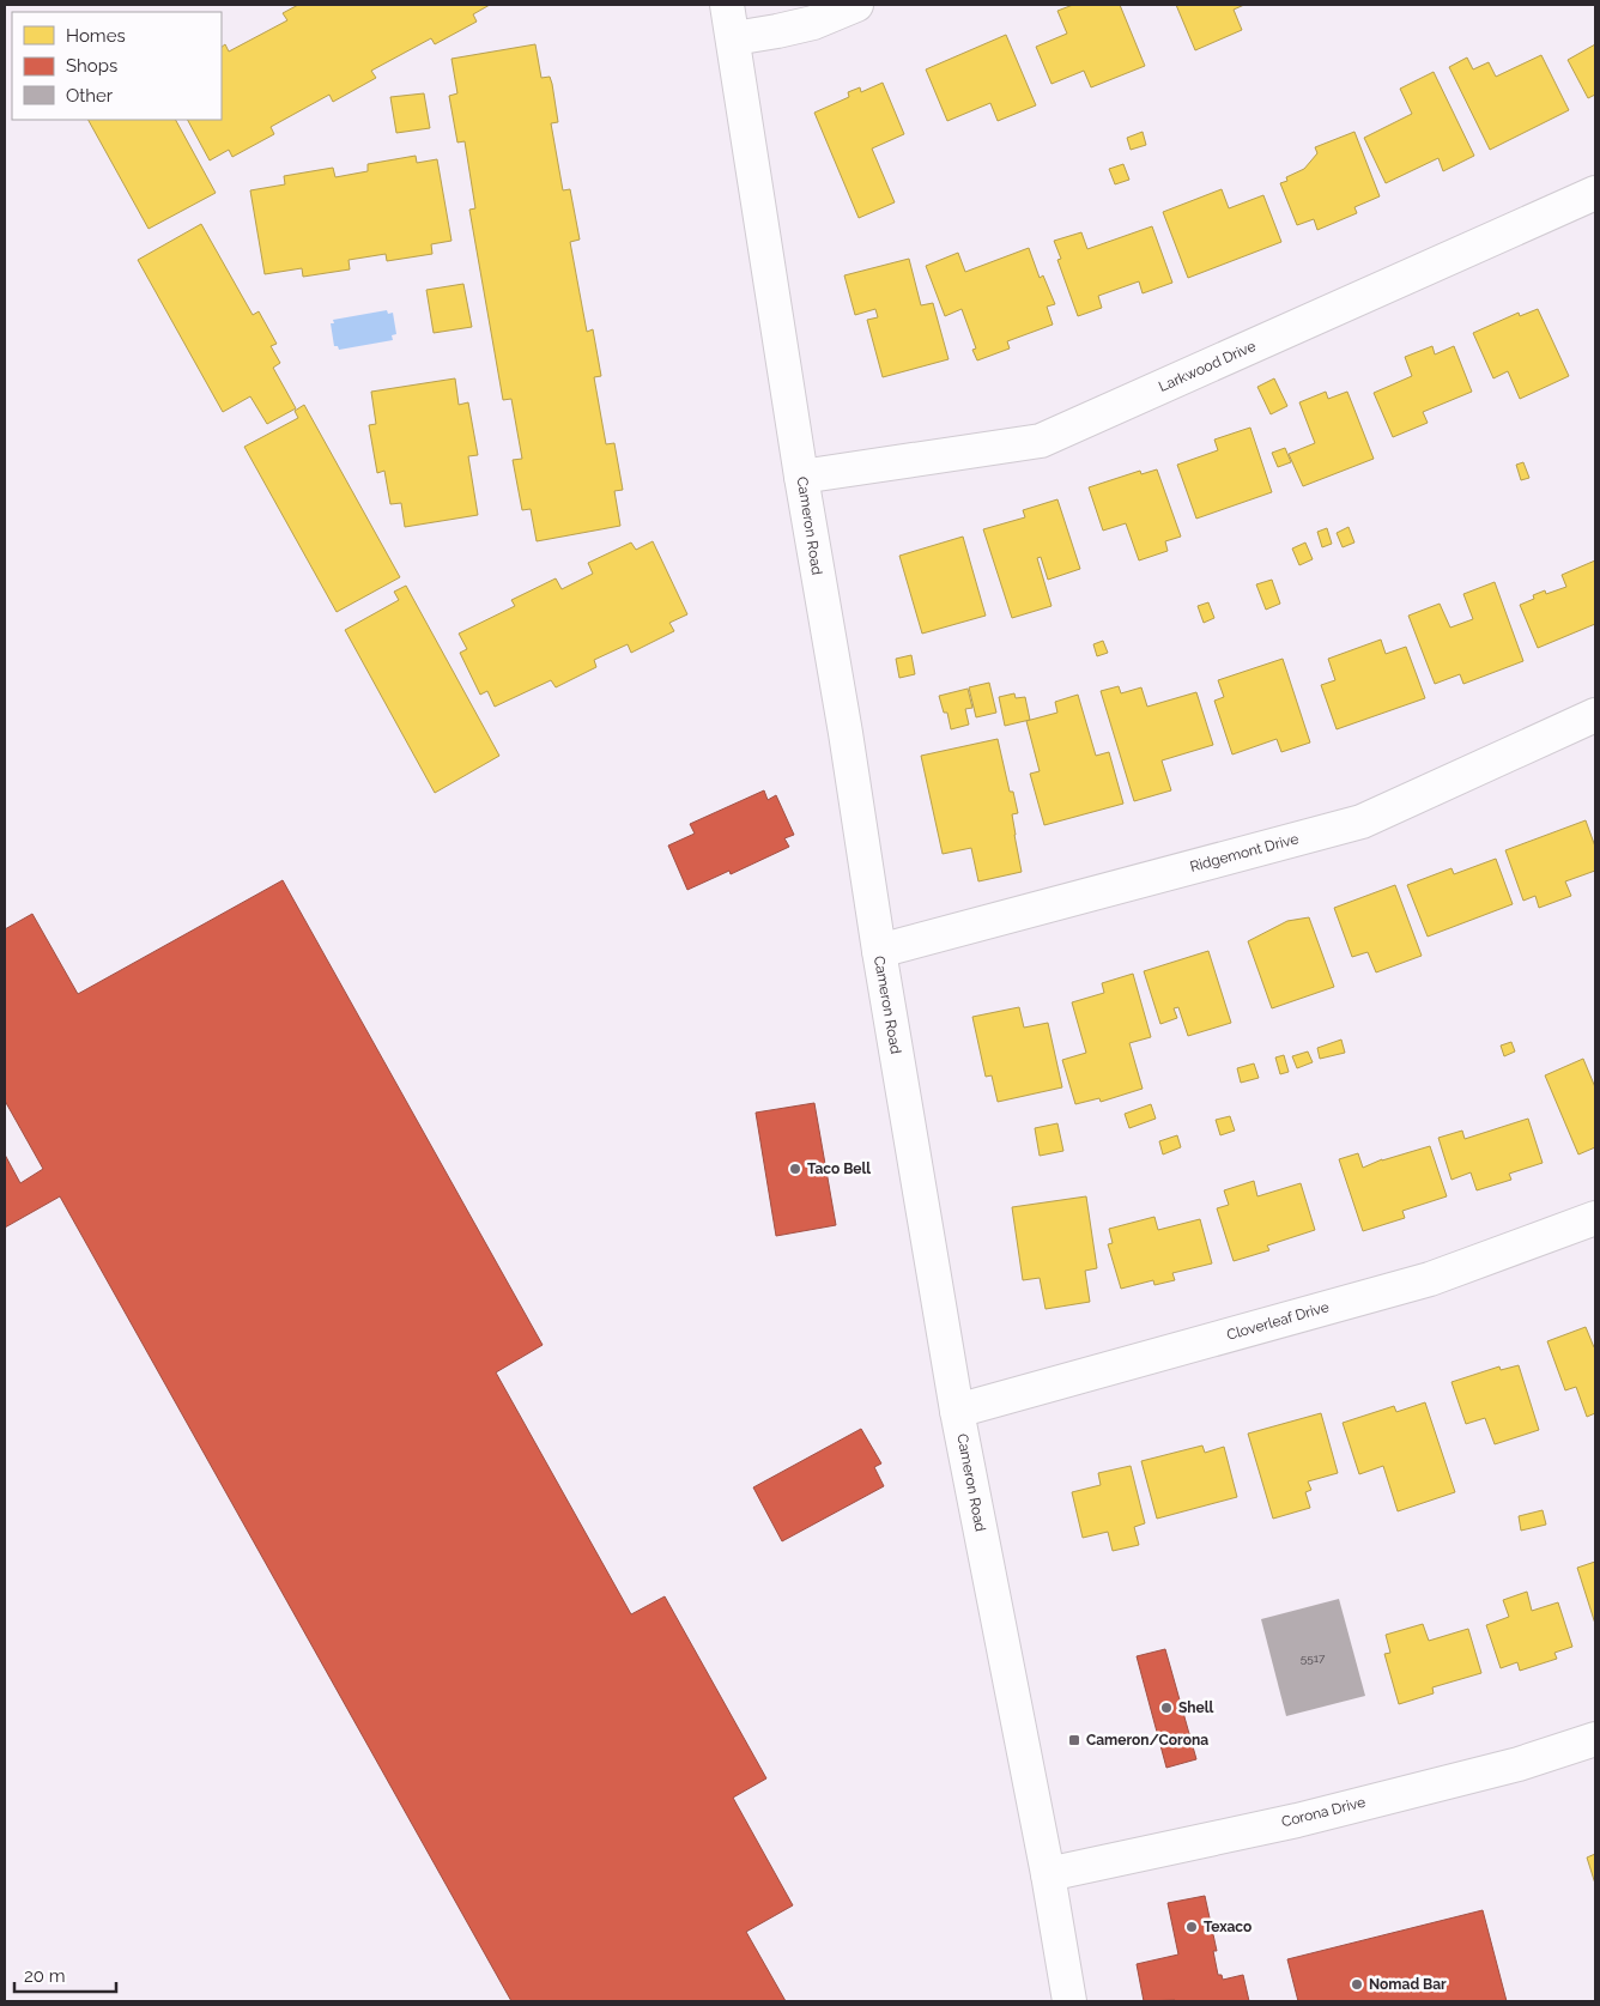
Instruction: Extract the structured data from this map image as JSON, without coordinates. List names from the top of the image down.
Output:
{
  "streets": {
    "street": [
      "Larkwood Drive",
      "Cameron Road",
      "Ridgemont Drive",
      "Cloverleaf Drive",
      "Corona Drive"
    ]
  },
  "crossings": [
    ["Larkwood Drive", "Cameron Road"],
    ["Cameron Road", "Ridgemont Drive"],
    ["Cameron Road", "Cloverleaf Drive"],
    ["Cameron Road", "Corona Drive"]
  ],
  "places": {
    "other": [
      "Taco Bell",
      "Shell",
      "Texaco",
      "Nomad Bar"
    ],
    "transit": ["Cameron/Corona"]
  },
  "house_numbers": ["5517"],
  "legend": ["Homes", "Shops", "Other"],
  "scale_bar": "20 m"
}
